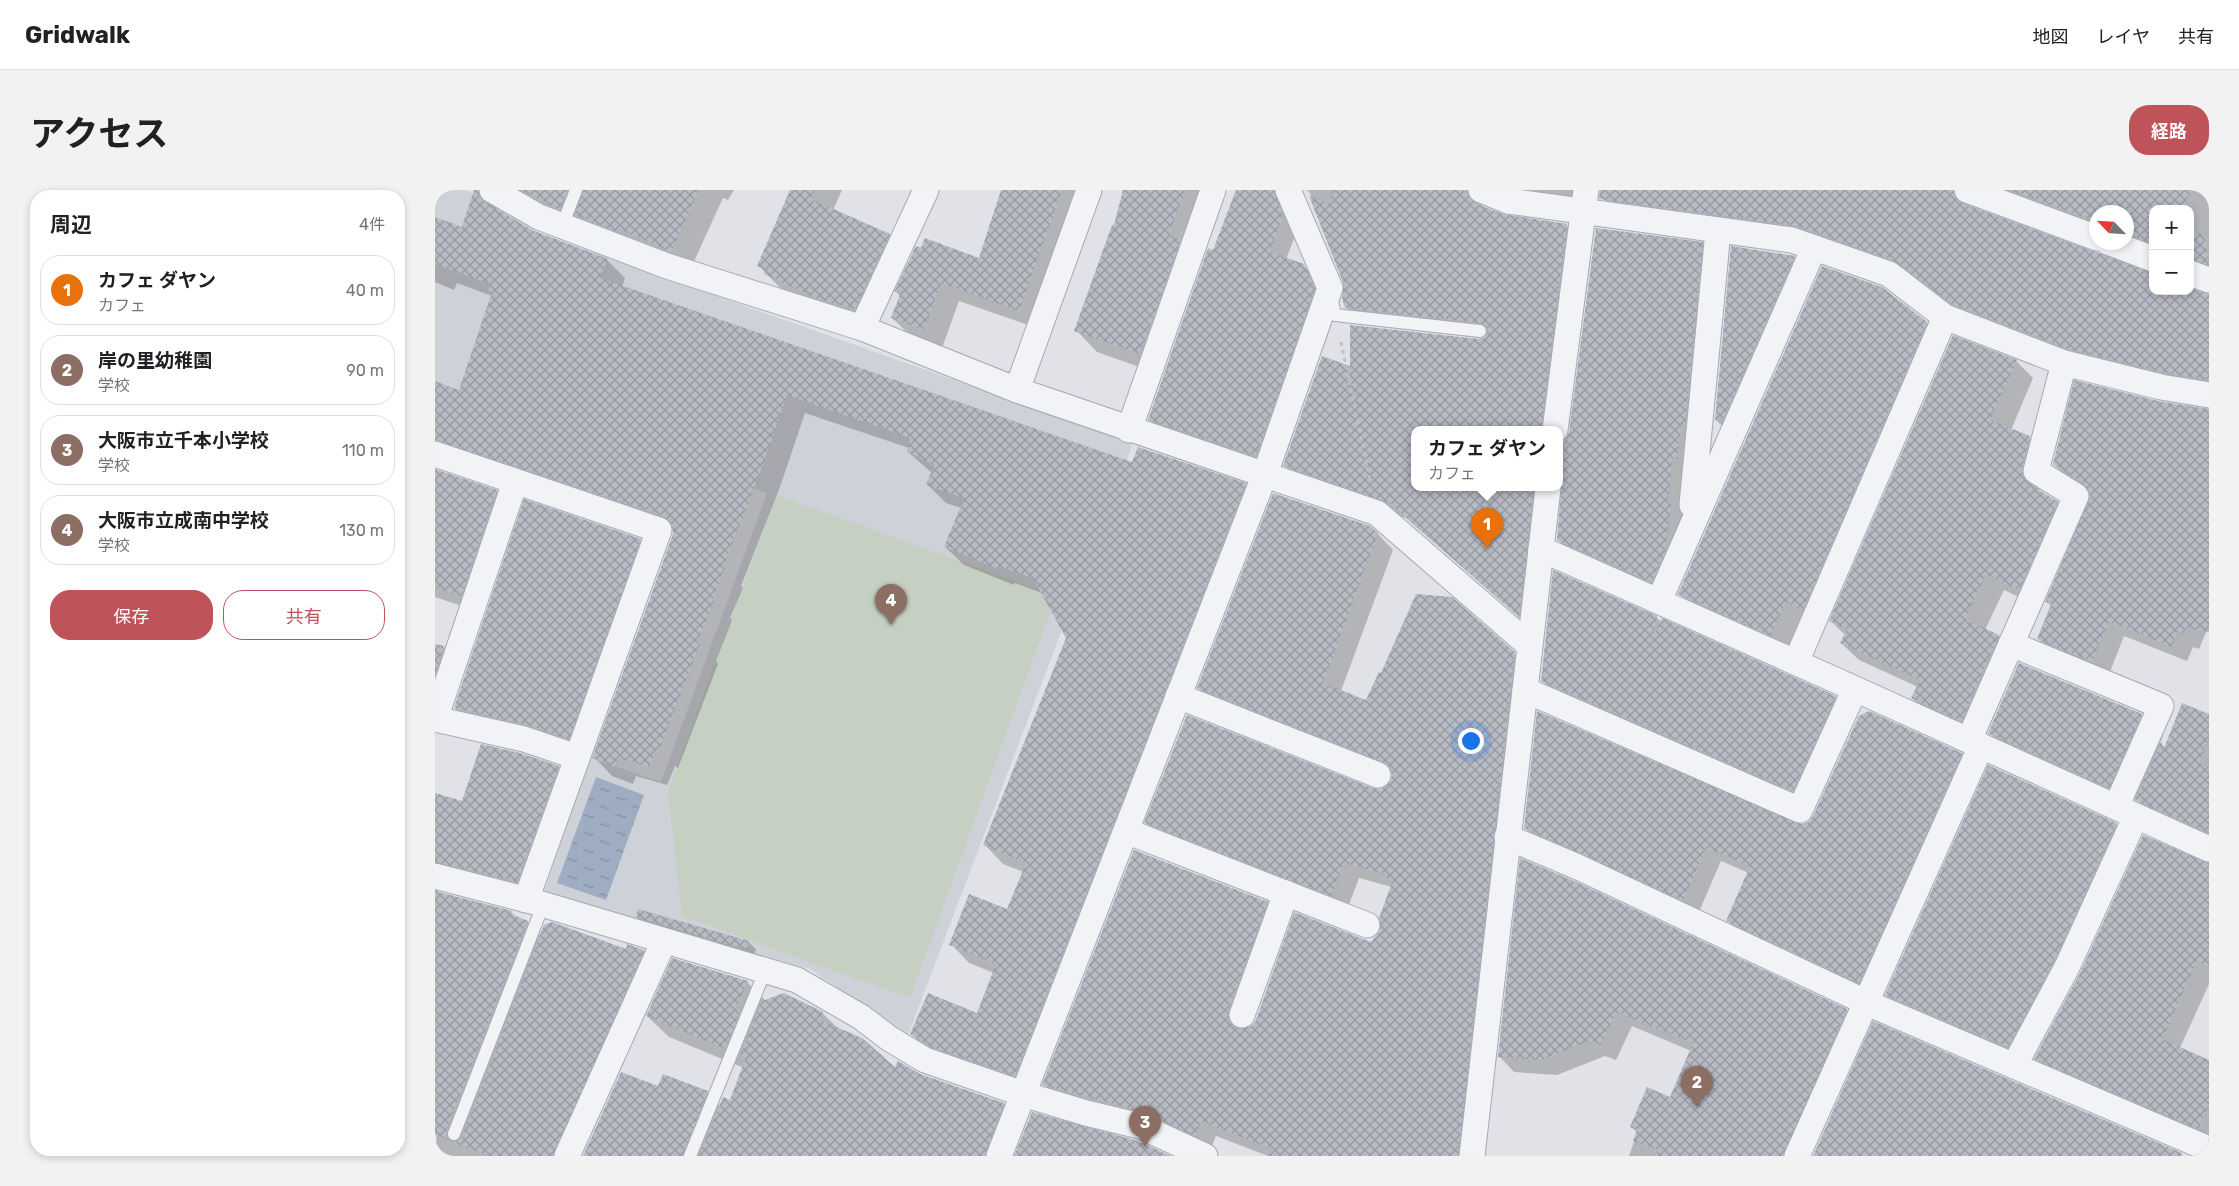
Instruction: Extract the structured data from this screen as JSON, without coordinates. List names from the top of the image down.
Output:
{
  "north": "top left",
  "page": {
    "header": "Gridwalk",
    "nav": ["地図", "レイヤ", "共有"],
    "title": "アクセス",
    "buttons": [
      "経路",
      ["保存", "共有"]
    ],
    "heading": ["周辺", "4件"],
    "map_buttons": ["+", "−"],
    "list": [
      {
        "mark": "1",
        "name": "カフェ ダヤン",
        "note": "カフェ",
        "value": "40 m"
      },
      {
        "mark": "2",
        "name": "岸の里幼稚園",
        "note": "学校",
        "value": "90 m"
      },
      {
        "mark": "3",
        "name": "大阪市立千本小学校",
        "note": "学校",
        "value": "110 m"
      },
      {
        "mark": "4",
        "name": "大阪市立成南中学校",
        "note": "学校",
        "value": "130 m"
      }
    ],
    "popup": ["カフェ ダヤン", "カフェ"],
    "pins": [
      "1",
      "4",
      "2",
      "3"
    ]
  }
}
